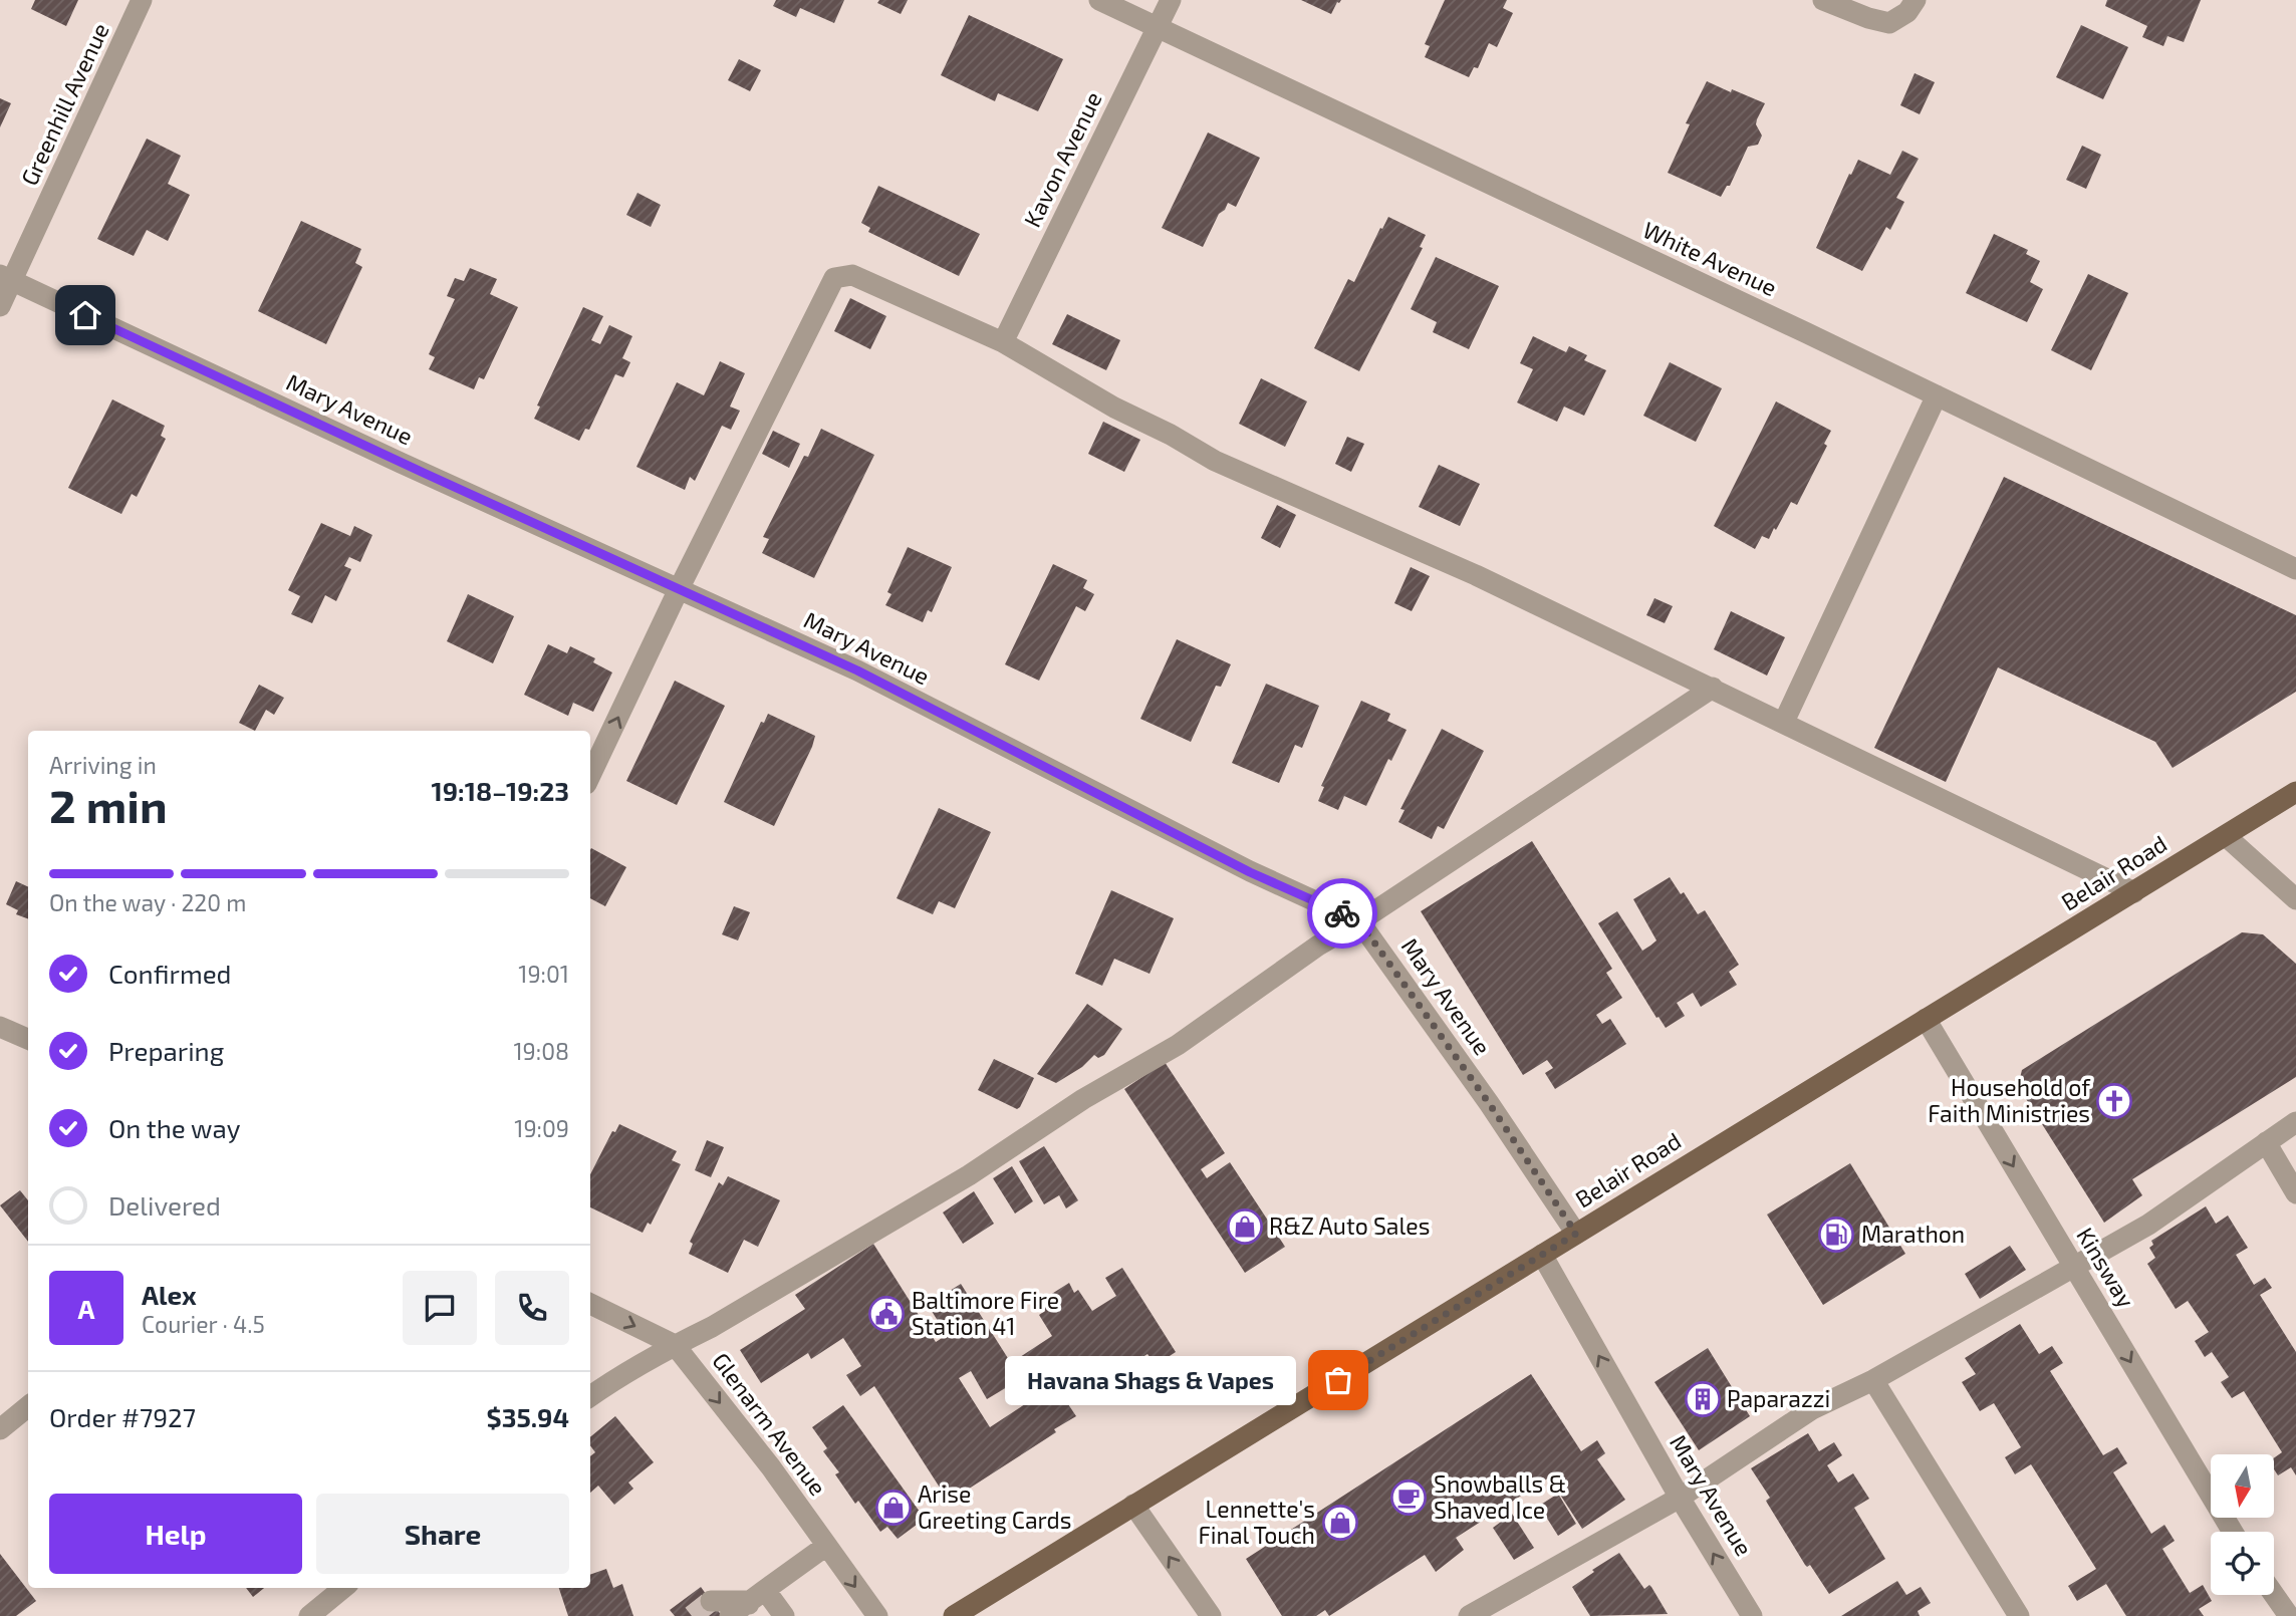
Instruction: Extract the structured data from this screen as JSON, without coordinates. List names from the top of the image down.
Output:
{
  "streets": {
    "main road": ["Belair Road"],
    "street": [
      "Greenhill Avenue",
      "Kavon Avenue",
      "White Avenue",
      "Mary Avenue",
      "Kinsway",
      "Glenarm Avenue"
    ]
  },
  "crossings": [
    ["Greenhill Avenue", "Mary Avenue"],
    ["Kavon Avenue", "White Avenue"],
    ["Mary Avenue", "Belair Road"],
    ["Belair Road", "Kinsway"]
  ],
  "one_way": ["Kinsway", "Glenarm Avenue"],
  "places": {
    "church": ["Household of Faith Ministries"],
    "shop": ["R&Z Auto Sales", "Arise Greeting Cards", "Lennette's Final Touch"],
    "fuel station": ["Marathon"],
    "public building": ["Baltimore Fire Station 41"],
    "other": ["Havana Shags & Vapes"],
    "building": ["Paparazzi"],
    "cafe": ["Snowballs & Shaved Ice"]
  },
  "north": "bottom",
  "page": {
    "heading": ["2 min", "Arriving in", "19:18–19:23"],
    "panel": [
      "Alex",
      "Courier · 4.5",
      "Order #7927",
      "$35.94"
    ],
    "bar": "On the way · 220 m",
    "list": [
      ["Confirmed", "19:01"],
      ["Preparing", "19:08"],
      ["On the way", "19:09"],
      "Delivered"
    ],
    "round": "A",
    "bubble": "Havana Shags & Vapes",
    "buttons": ["Help", "Share"]
  }
}
